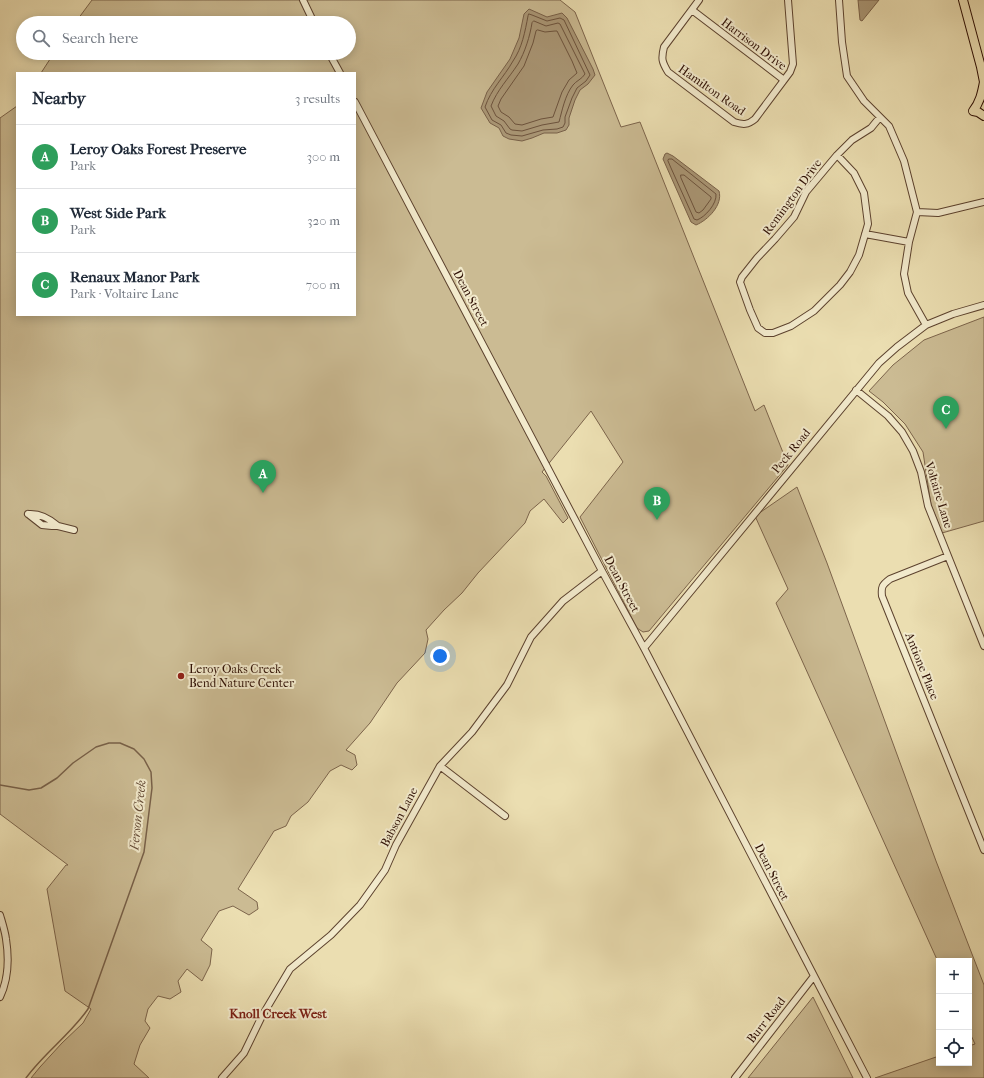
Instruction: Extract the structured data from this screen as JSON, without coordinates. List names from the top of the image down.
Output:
{
  "streets": {
    "street": [
      "Harrison Drive",
      "Hamilton Road",
      "Remington Drive",
      "Dean Street",
      "Peck Road",
      "Voltaire Lane",
      "Antione Place",
      "Babson Lane",
      "Burr Road"
    ]
  },
  "crossings": [
    ["Harrison Drive", "Hamilton Road"],
    ["Dean Street", "Peck Road"],
    ["Dean Street", "Babson Lane"],
    ["Dean Street", "Burr Road"],
    ["Peck Road", "Voltaire Lane"],
    ["Voltaire Lane", "Antione Place"]
  ],
  "districts": ["Knoll Creek West"],
  "water": ["Ferson Creek"],
  "places": ["Leroy Oaks Creek Bend Nature Center"],
  "page": {
    "search": "Search here",
    "heading": ["Nearby", "3 results"],
    "list": [
      {
        "mark": "A",
        "name": "Leroy Oaks Forest Preserve",
        "note": "Park",
        "value": "300 m"
      },
      {
        "mark": "B",
        "name": "West Side Park",
        "note": "Park",
        "value": "320 m"
      },
      {
        "mark": "C",
        "name": "Renaux Manor Park",
        "note": "Park · Voltaire Lane",
        "value": "700 m"
      }
    ],
    "pins": ["C", "A", "B"],
    "map_buttons": ["+", "−"]
  }
}
